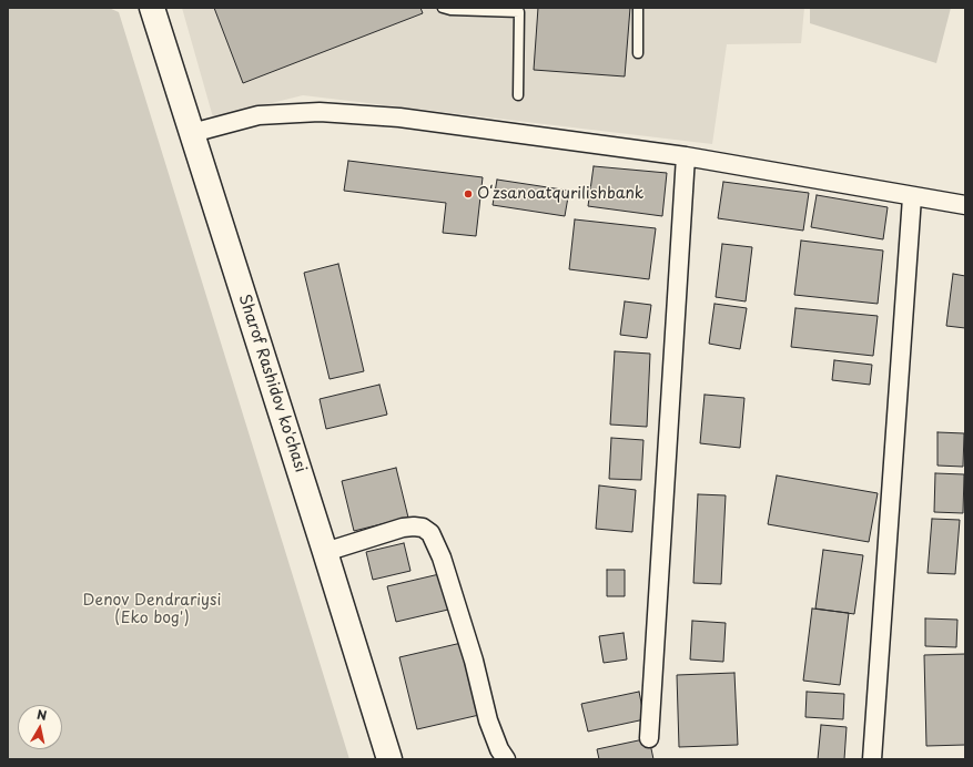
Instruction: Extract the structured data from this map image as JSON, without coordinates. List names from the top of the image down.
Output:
{
  "streets": {
    "main road": ["Sharof Rashidov ko'chasi"]
  },
  "parks": ["Denov Dendrariysi (Eko bog')"],
  "places": ["Oʻzsanoatqurilishbank"],
  "north": "top"
}
